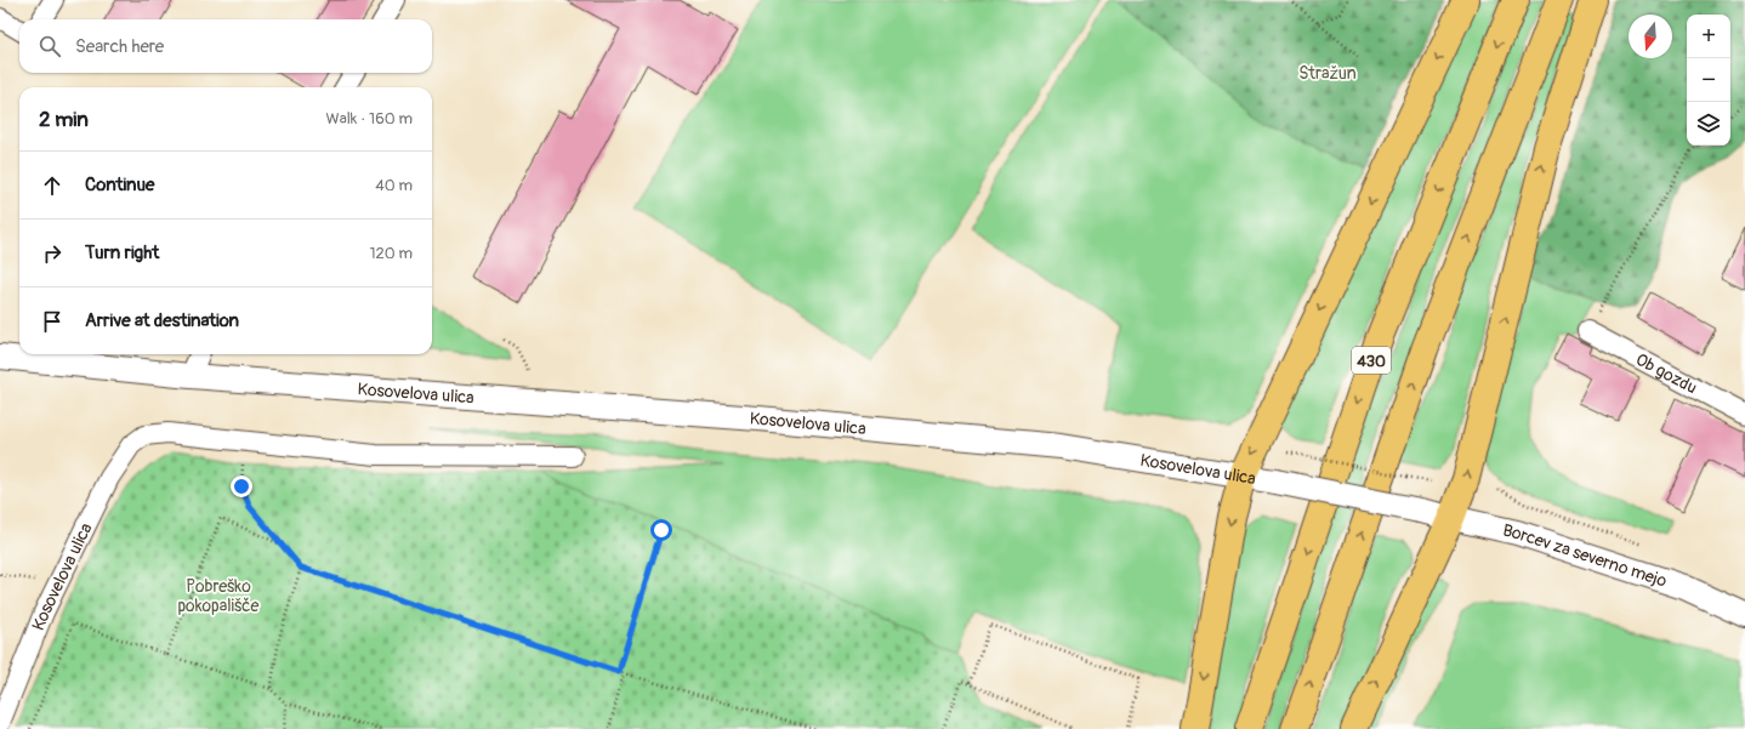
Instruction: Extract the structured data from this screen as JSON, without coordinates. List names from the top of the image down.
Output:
{
  "streets": {
    "highway": ["430"],
    "street": ["Ob gozdu", "Kosovelova ulica", "Borcev za severno mejo"]
  },
  "crossings": [
    ["Kosovelova ulica", "Borcev za severno mejo"]
  ],
  "parks": ["Stražun", "Pobreško pokopališče"],
  "north": "bottom",
  "page": {
    "map_buttons": ["+", "−"],
    "search": "Search here",
    "heading": ["2 min", "Walk · 160 m"],
    "list": [
      ["Continue", "40 m"],
      ["Turn right", "120 m"],
      "Arrive at destination"
    ]
  }
}
